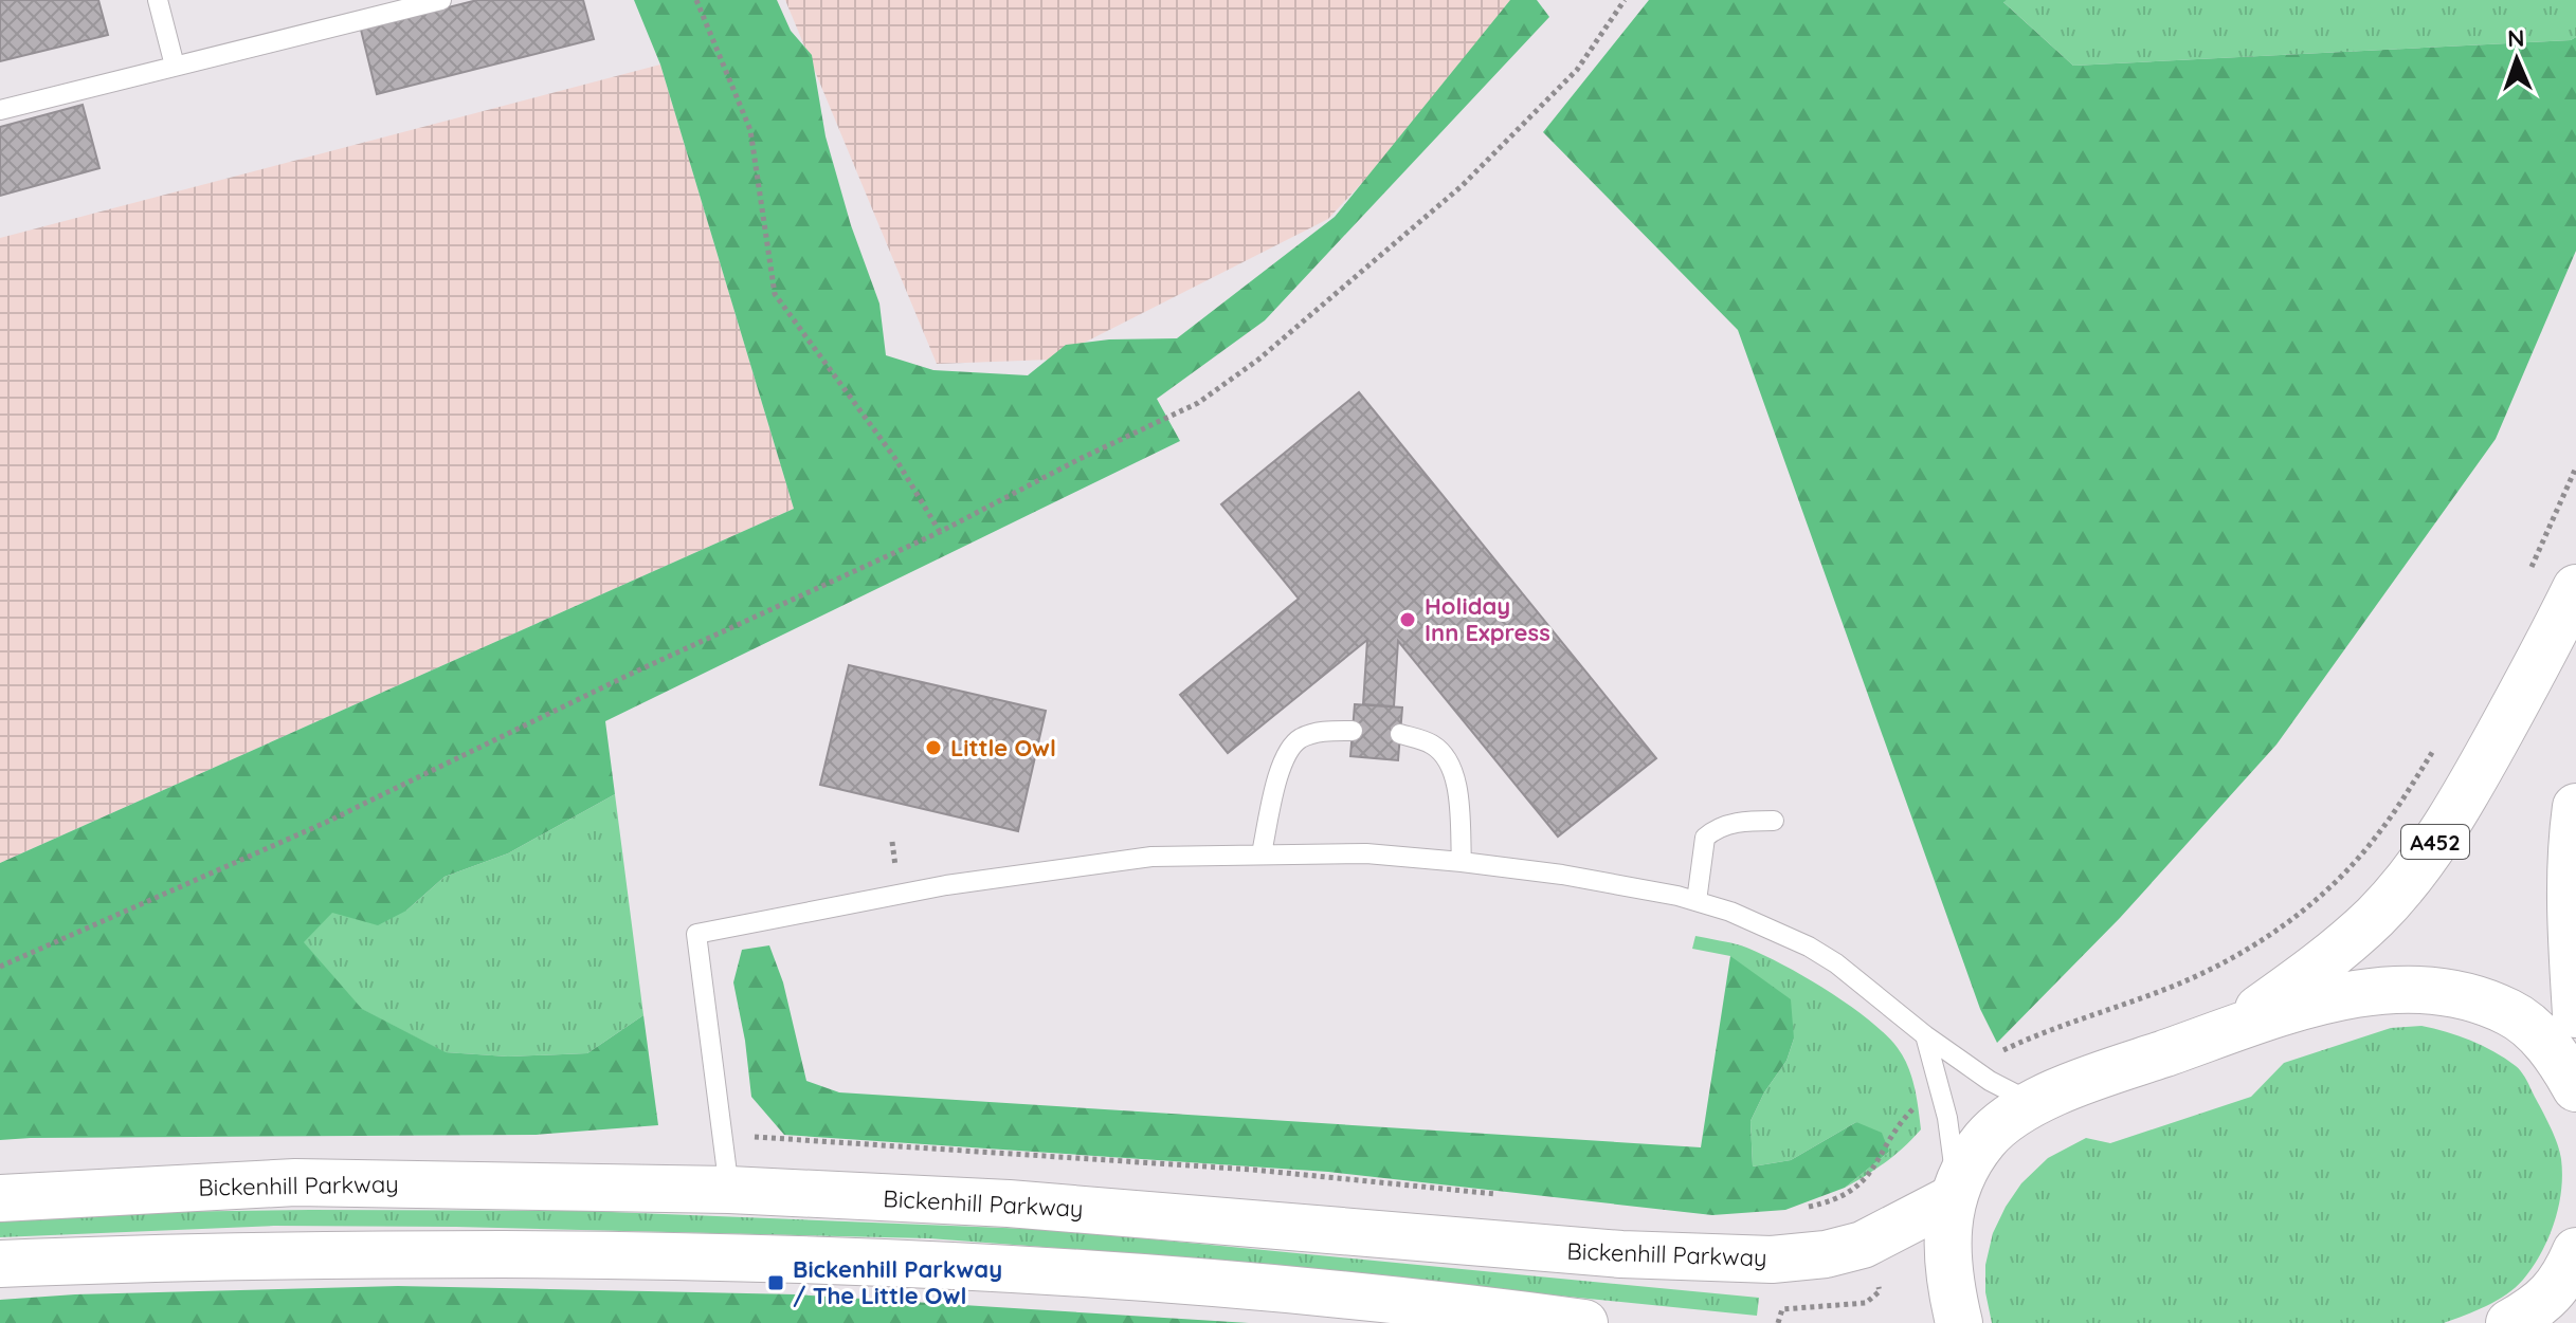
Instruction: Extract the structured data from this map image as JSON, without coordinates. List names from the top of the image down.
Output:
{
  "streets": {
    "main road": ["A452", "Bickenhill Parkway"]
  },
  "places": {
    "other": ["Holiday Inn Express", "Little Owl"],
    "transit": ["Bickenhill Parkway / The Little Owl"]
  },
  "north": "top"
}
